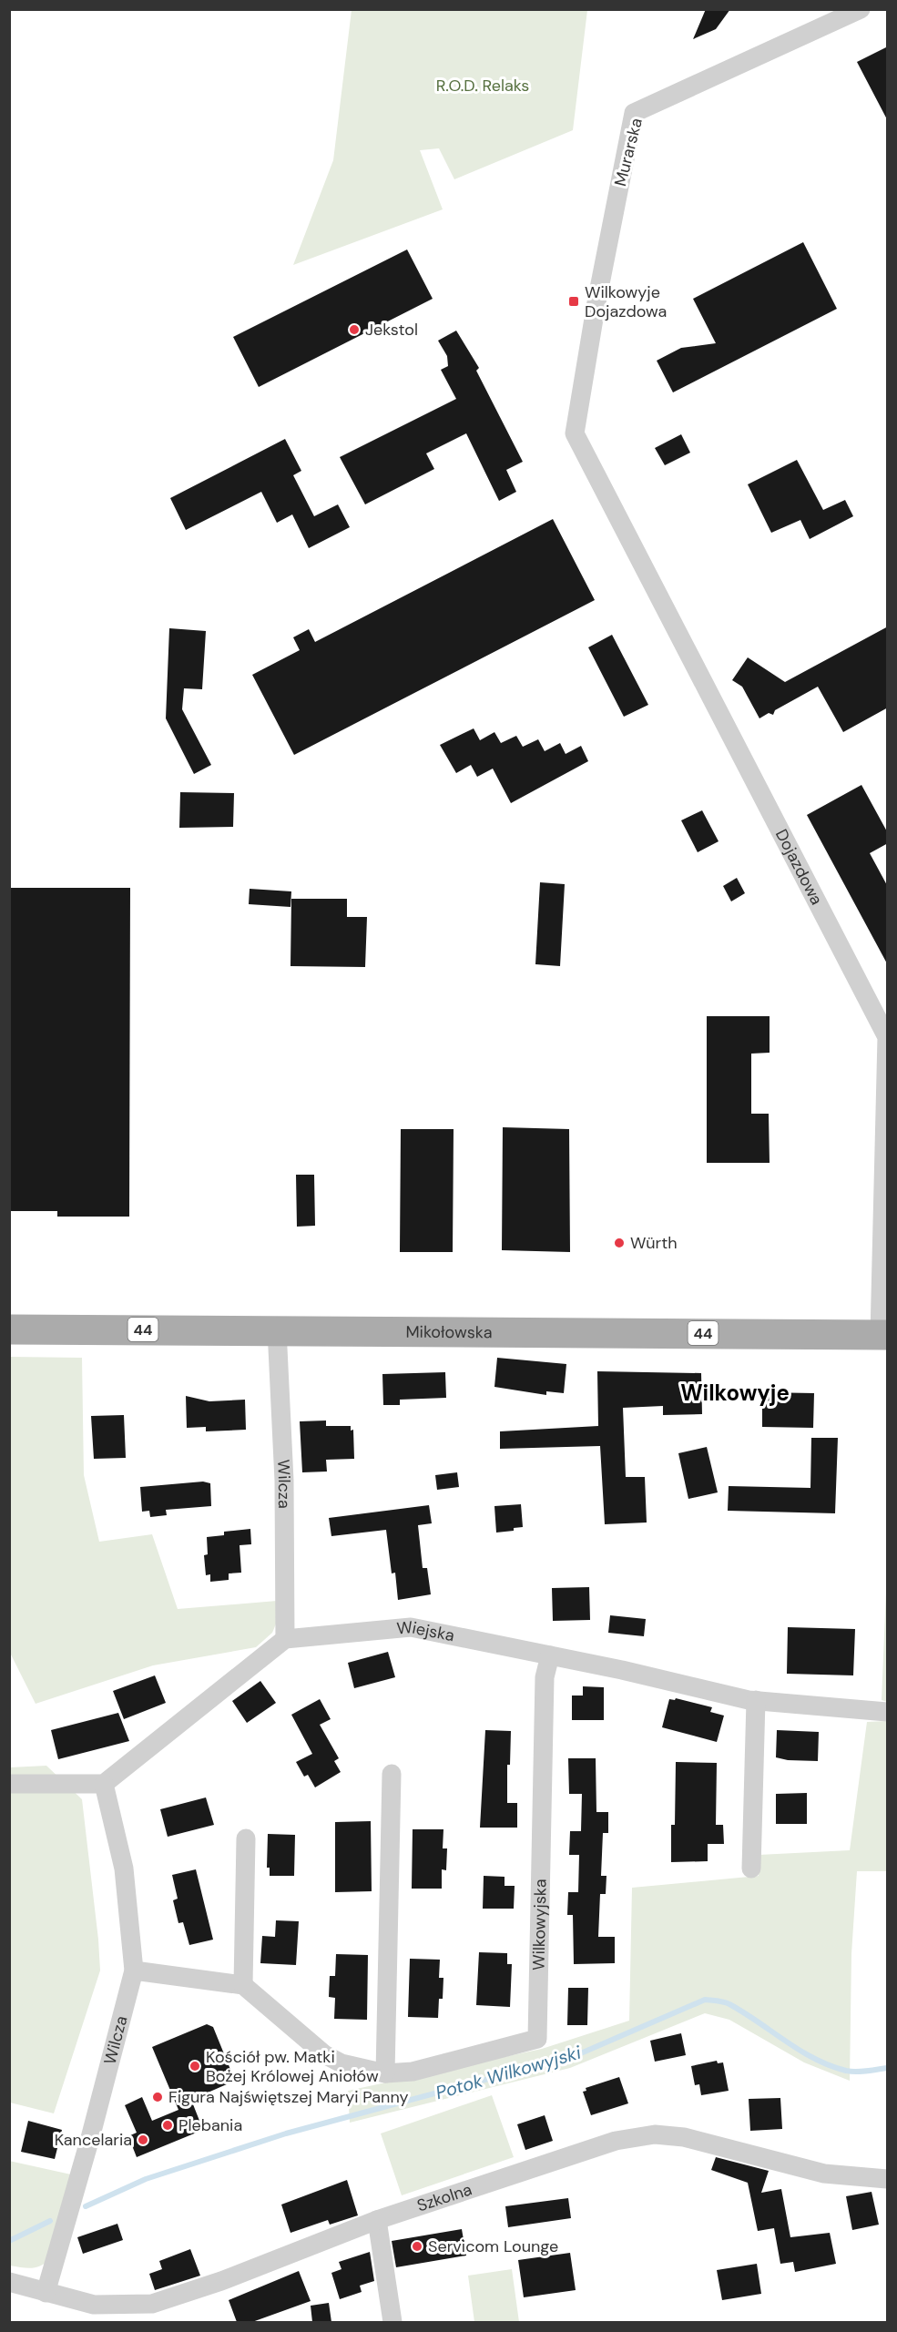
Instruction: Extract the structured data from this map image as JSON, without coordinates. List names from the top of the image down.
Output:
{
  "streets": {
    "main road": ["44", "Mikołowska"],
    "street": [
      "Murarska",
      "Dojazdowa",
      "Wilcza",
      "Wiejska",
      "Wilkowyjska",
      "Szkolna"
    ]
  },
  "crossings": [
    ["Murarska", "Dojazdowa"],
    ["Dojazdowa", "Mikołowska"],
    ["Mikołowska", "Wilcza"],
    ["Wilcza", "Wiejska"],
    ["Wilcza", "Szkolna"],
    ["Wiejska", "Wilkowyjska"]
  ],
  "districts": ["Wilkowyje"],
  "water": ["Potok Wilkowyjski"],
  "parks": ["R.O.D. Relaks"],
  "places": {
    "transit": ["Wilkowyje Dojazdowa"],
    "other": [
      "Jekstol",
      "Würth",
      "Kościół pw. Matki Bożej Królowej Aniołów",
      "Figura Najświętszej Maryi Panny",
      "Plebania",
      "Kancelaria",
      "Servicom Lounge"
    ]
  }
}
